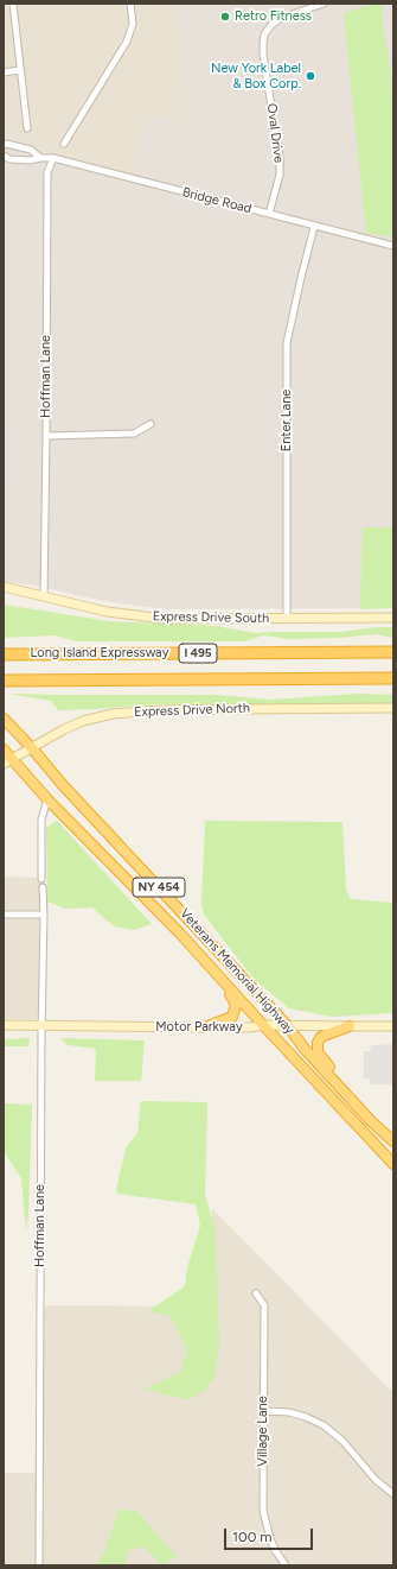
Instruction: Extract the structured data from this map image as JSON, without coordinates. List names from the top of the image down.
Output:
{
  "streets": {
    "highway": [
      "Long Island Expressway",
      "I 495",
      "NY 454",
      "Veterans Memorial Highway"
    ],
    "main road": ["Express Drive South", "Express Drive North", "Motor Parkway"],
    "street": [
      "Oval Drive",
      "Bridge Road",
      "Hoffman Lane",
      "Enter Lane",
      "Village Lane"
    ]
  },
  "crossings": [
    ["Oval Drive", "Bridge Road"],
    ["Bridge Road", "Hoffman Lane"],
    ["Bridge Road", "Enter Lane"],
    ["Hoffman Lane", "Express Drive South"],
    ["Hoffman Lane", "Motor Parkway"],
    ["Enter Lane", "Express Drive South"],
    ["Express Drive North", "Veterans Memorial Highway"],
    ["Veterans Memorial Highway", "Motor Parkway"]
  ],
  "places": ["Retro Fitness", "New York Label & Box Corp."],
  "scale_bar": "100 m"
}
